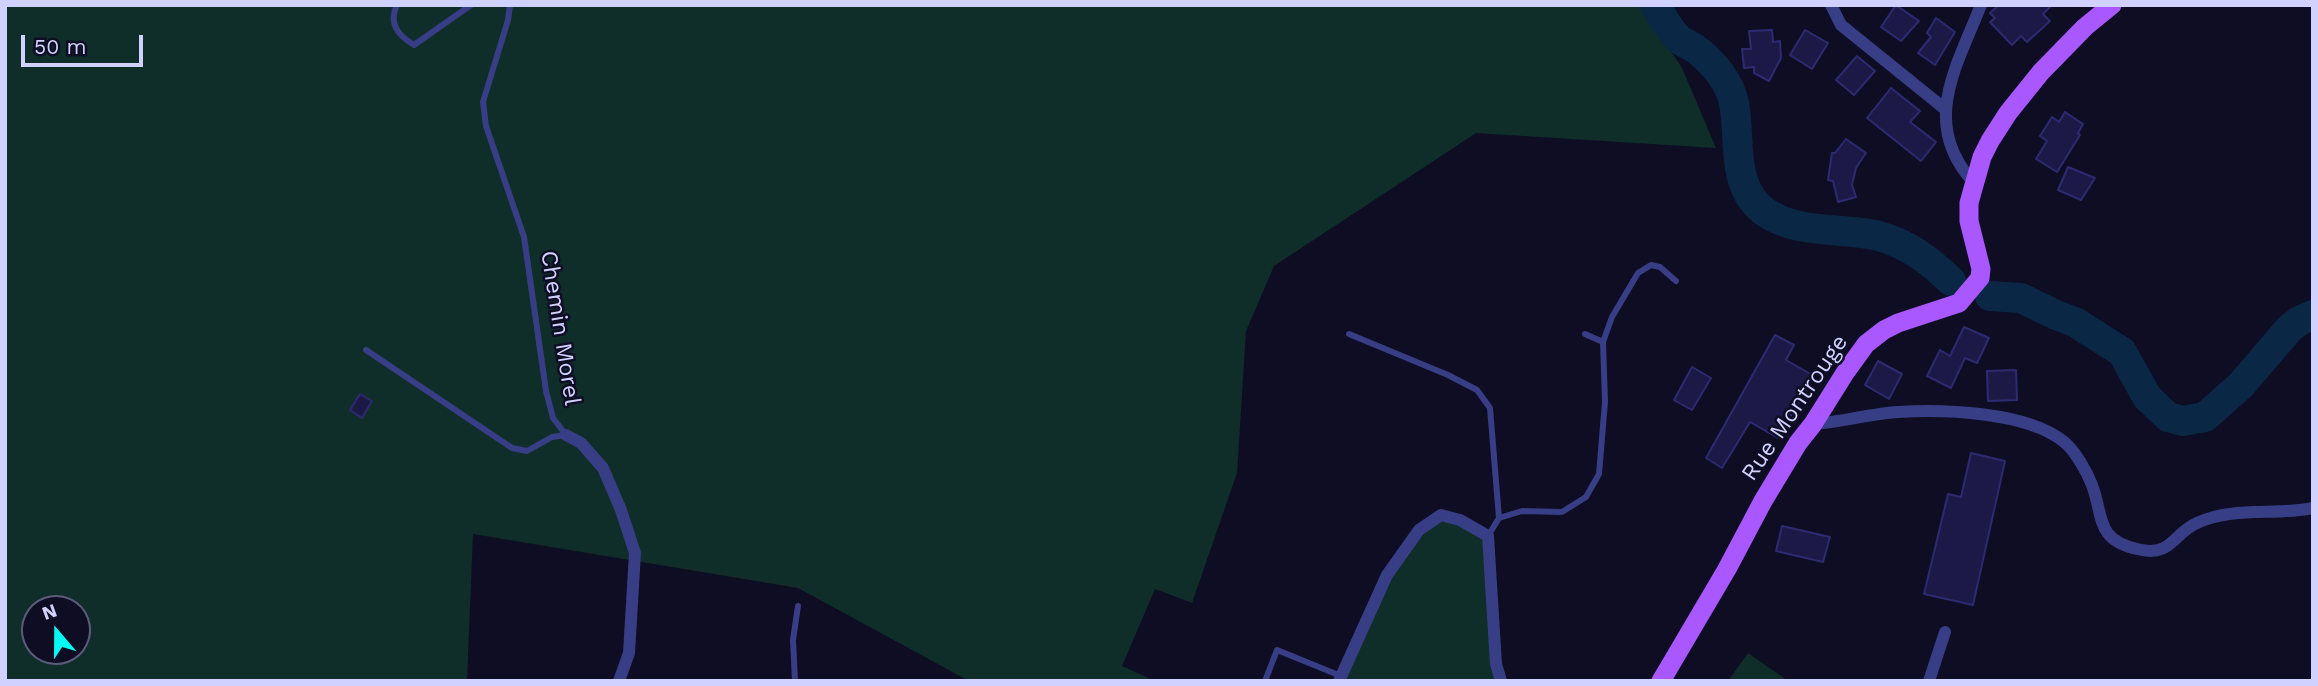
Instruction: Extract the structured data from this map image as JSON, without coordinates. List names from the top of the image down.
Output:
{
  "streets": {
    "main road": ["Rue Montrouge"],
    "street": ["Chemin Morel"]
  },
  "scale_bar": "50 m",
  "north": "top"
}
